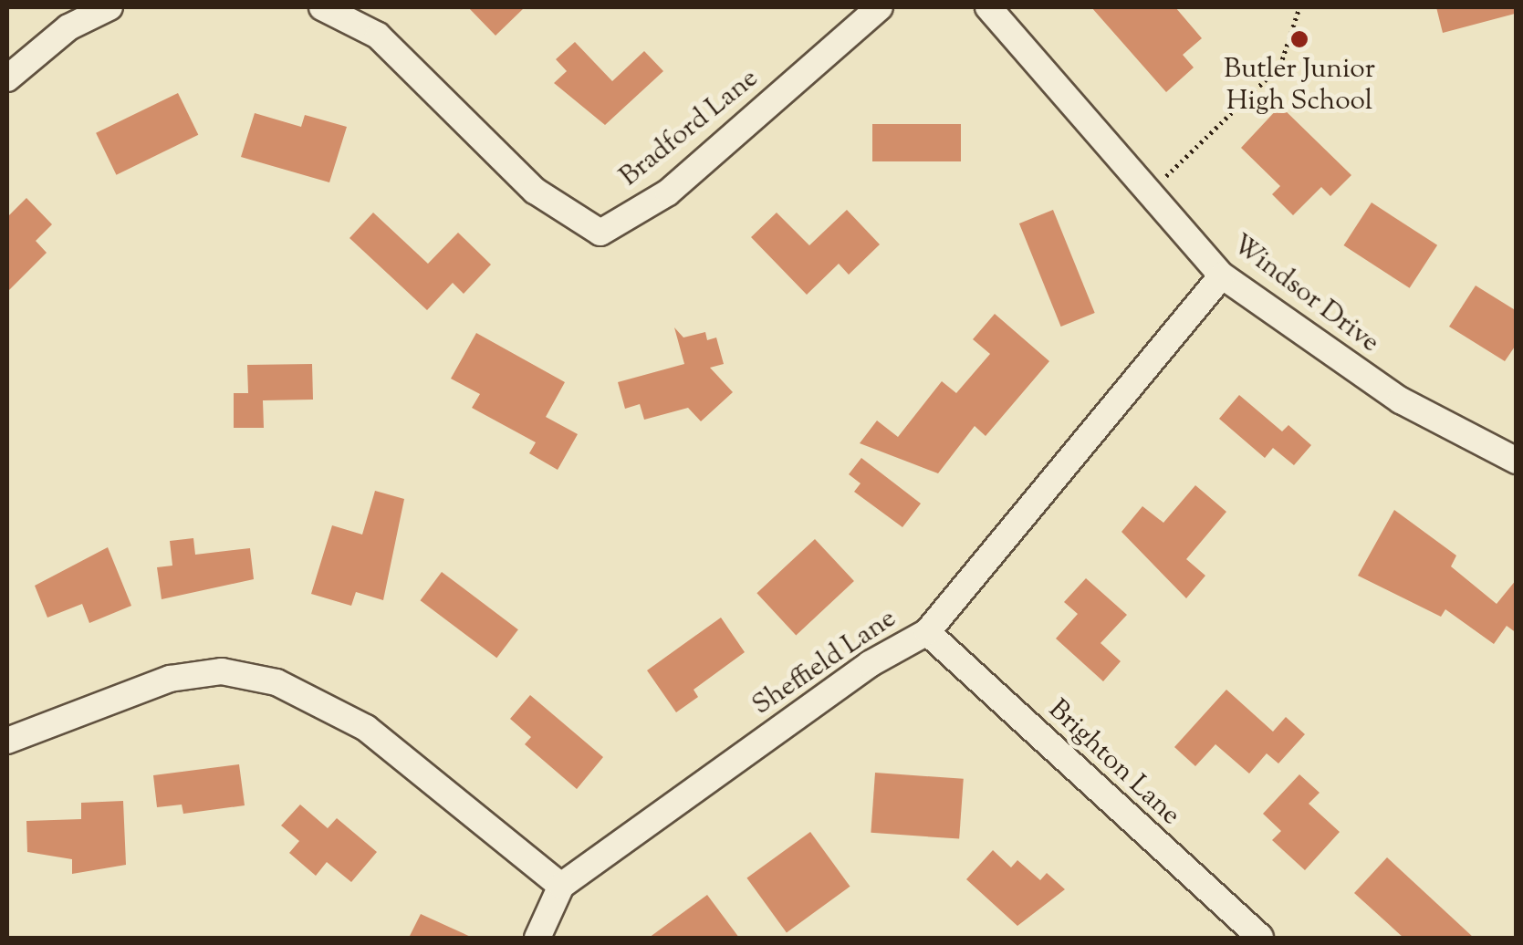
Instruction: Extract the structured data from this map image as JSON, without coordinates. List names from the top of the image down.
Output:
{
  "streets": {
    "street": [
      "Bradford Lane",
      "Windsor Drive",
      "Sheffield Lane",
      "Brighton Lane"
    ]
  },
  "crossings": [
    ["Windsor Drive", "Sheffield Lane"],
    ["Sheffield Lane", "Brighton Lane"]
  ],
  "places": ["Butler Junior High School"]
}
